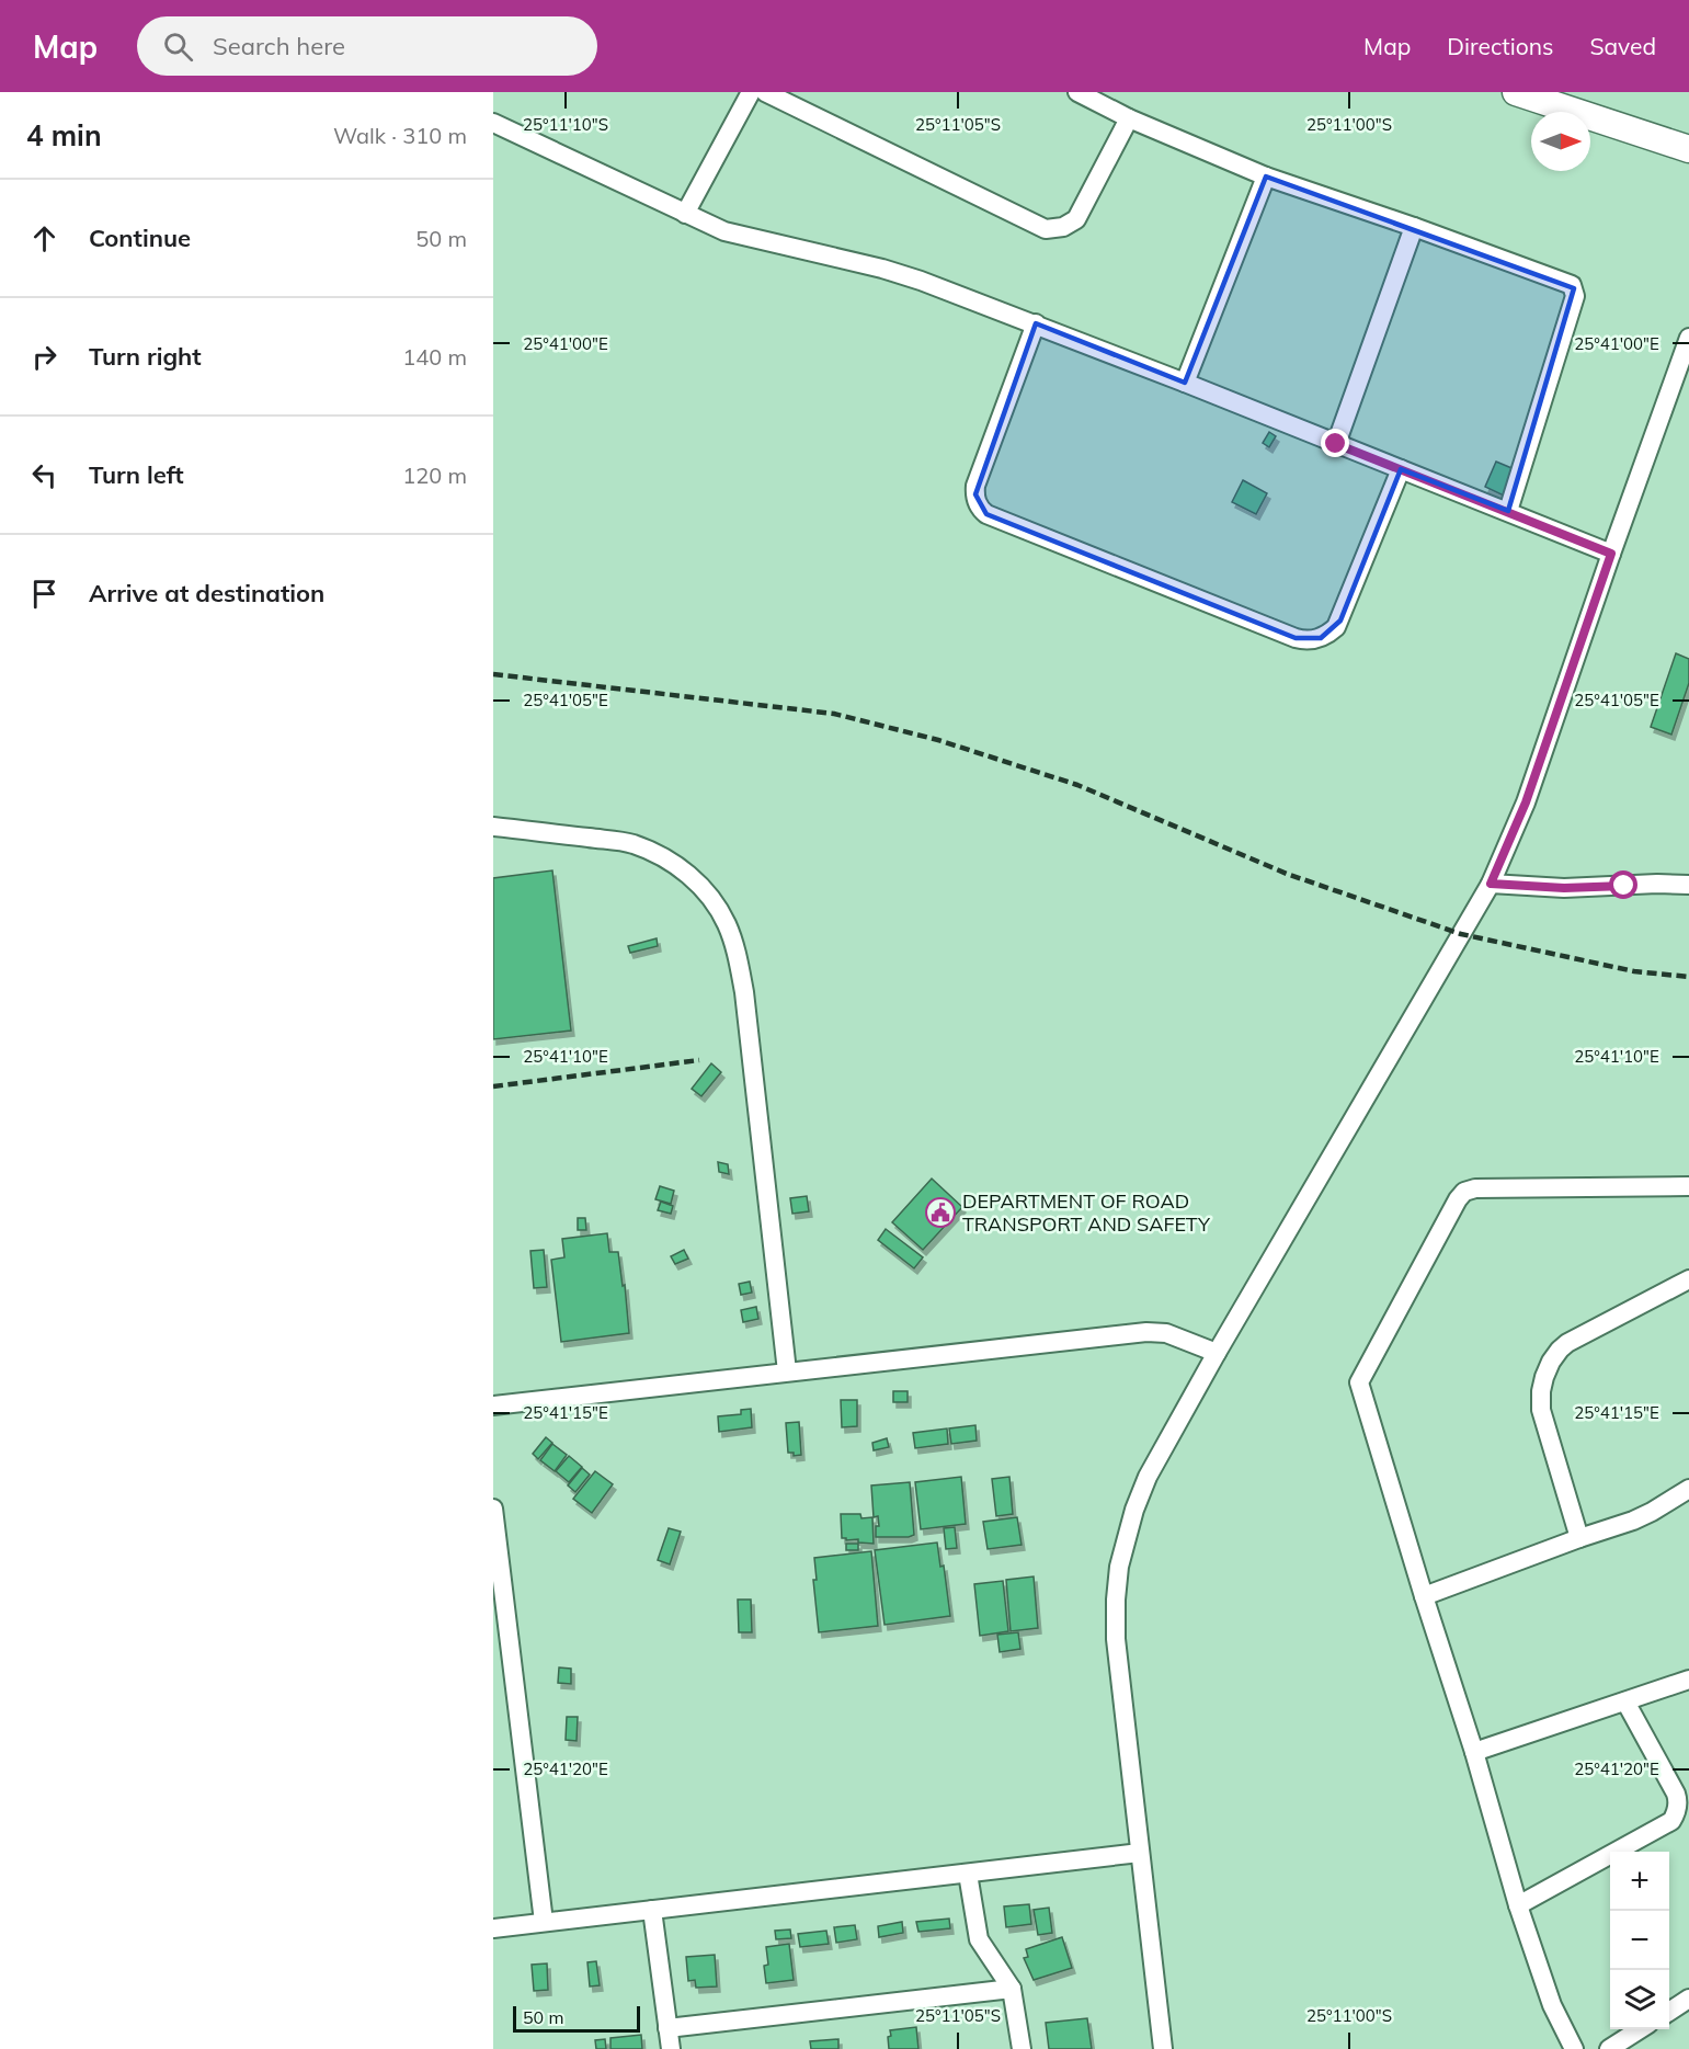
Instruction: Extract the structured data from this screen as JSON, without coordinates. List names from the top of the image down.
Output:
{
  "places": {
    "public building": ["DEPARTMENT OF ROAD TRANSPORT AND SAFETY"]
  },
  "scale_bar": "50 m",
  "north": "right",
  "page": {
    "header": "Map",
    "search": "Search here",
    "nav": ["Map", "Directions", "Saved"],
    "heading": ["4 min", "Walk · 310 m"],
    "list": [
      ["Continue", "50 m"],
      ["Turn right", "140 m"],
      ["Turn left", "120 m"],
      "Arrive at destination"
    ],
    "map_buttons": ["+", "−"],
    "scale": "50 m"
  },
  "coordinates": [
    "25°11'10\"S",
    "25°11'05\"S",
    "25°11'00\"S",
    "25°41'00\"E",
    "25°41'05\"E",
    "25°41'10\"E",
    "25°41'15\"E",
    "25°41'20\"E"
  ]
}
